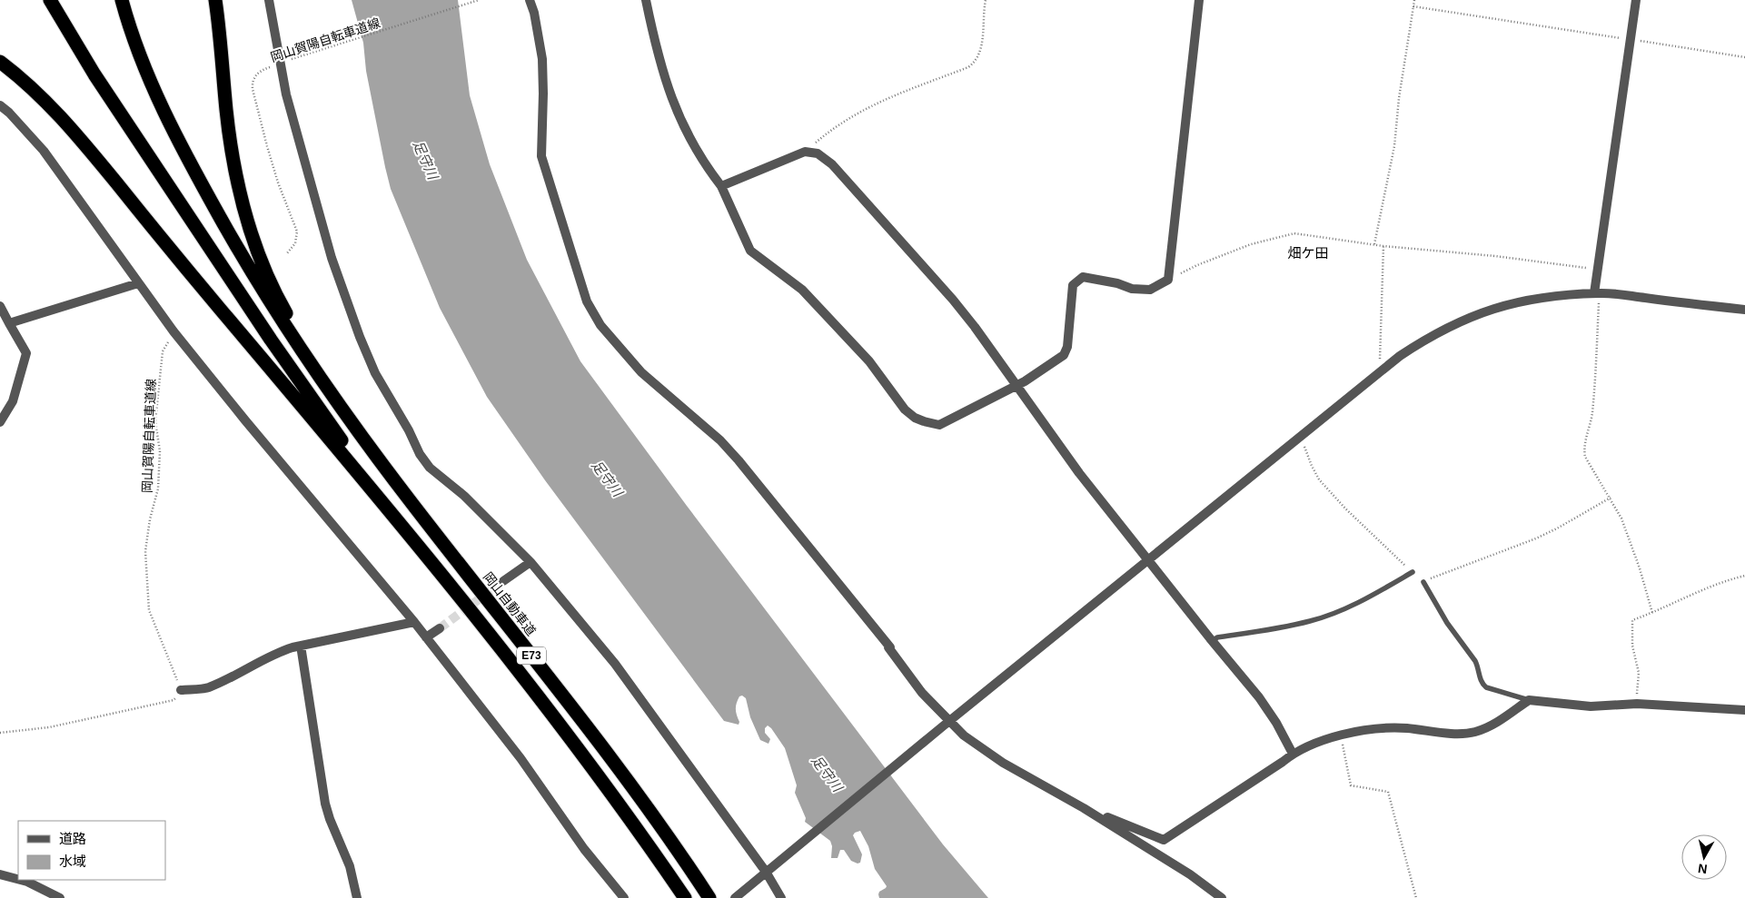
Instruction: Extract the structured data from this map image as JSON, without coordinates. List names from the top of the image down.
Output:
{
  "streets": {
    "highway": ["岡山自動車道", "E73"],
    "path": ["岡山賀陽自転車道線"]
  },
  "districts": ["畑ケ田"],
  "water": ["足守川"],
  "legend": ["道路", "水域"],
  "north": "bottom"
}
